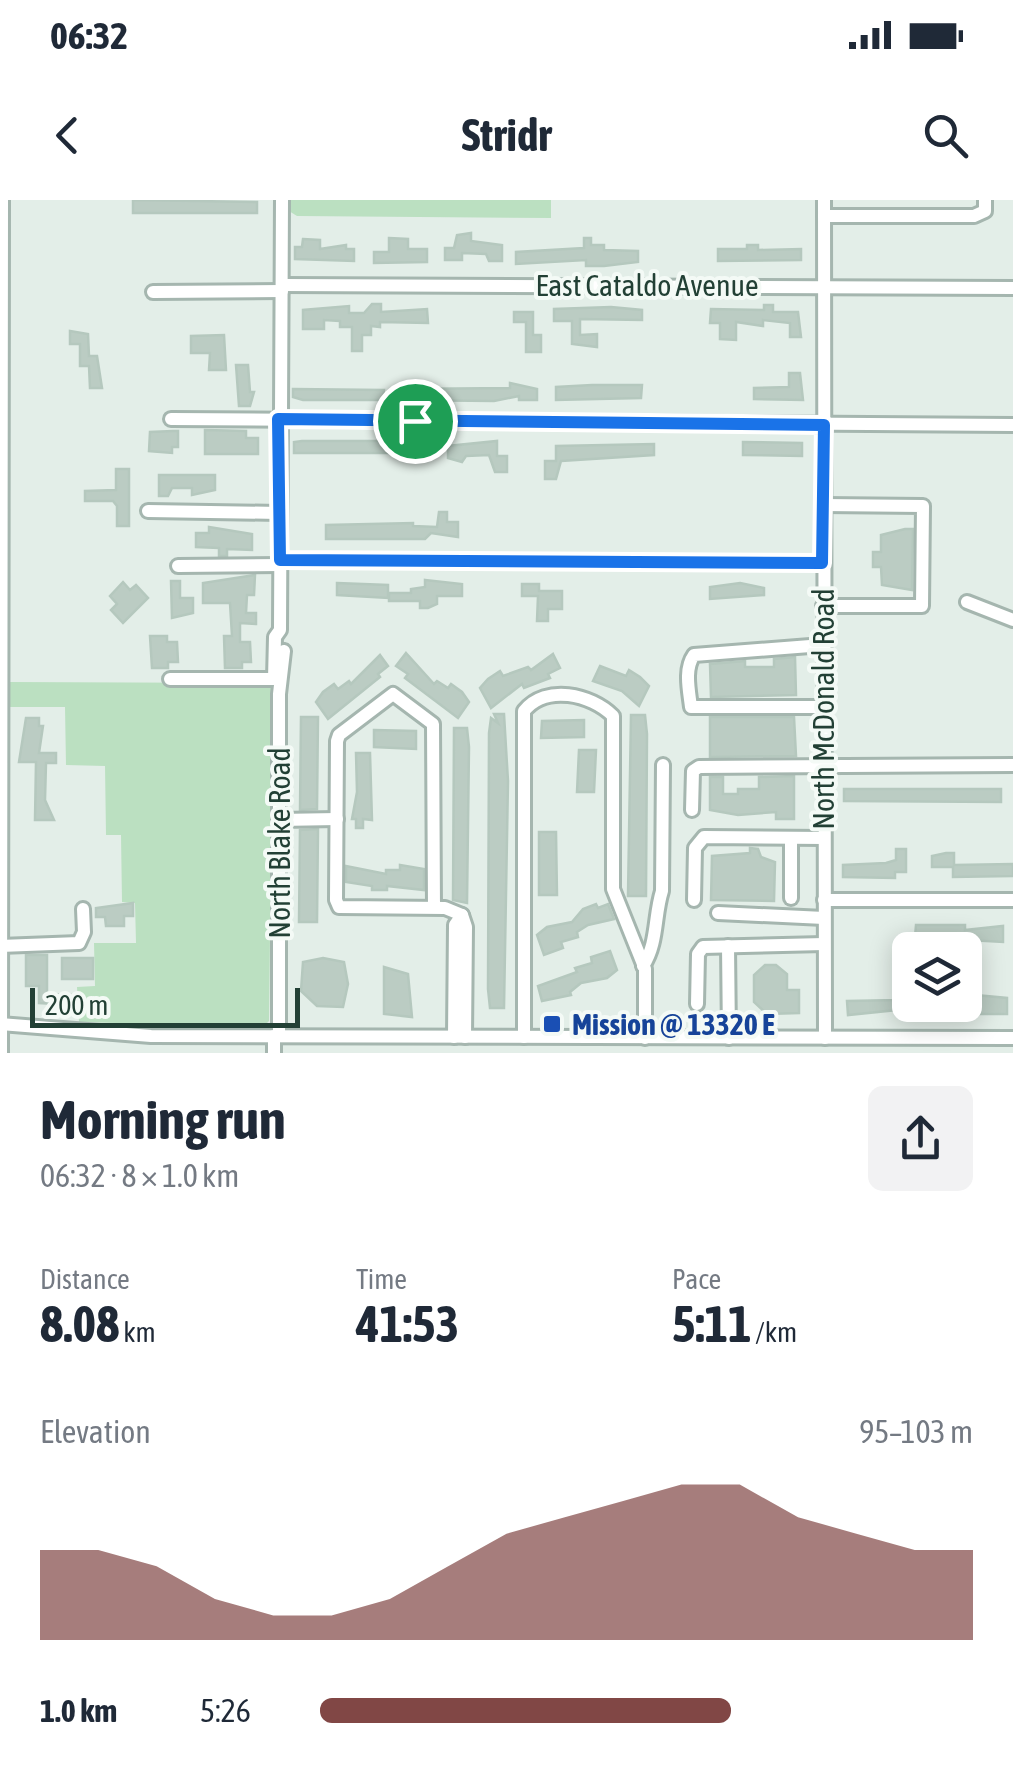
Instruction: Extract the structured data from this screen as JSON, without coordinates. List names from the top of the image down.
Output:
{
  "streets": {
    "street": ["East Cataldo Avenue", "North McDonald Road", "North Blake Road"]
  },
  "crossings": [
    ["East Cataldo Avenue", "North McDonald Road"]
  ],
  "places": {
    "transit": ["Mission @ 13320 E"]
  },
  "scale_bar": "200 m",
  "page": {
    "status": "06:32",
    "header": "Stridr",
    "scale": "200 m",
    "heading": ["Morning run", "06:32 · 8 × 1.0 km"],
    "stats": [
      ["Distance", "8.08 km"],
      ["Time", "41:53"],
      ["Pace", "5:11 /km"]
    ],
    "chart": ["Elevation", "95–103 m"],
    "list": [
      {
        "name": "1.0 km",
        "note": "5:26"
      }
    ]
  }
}
